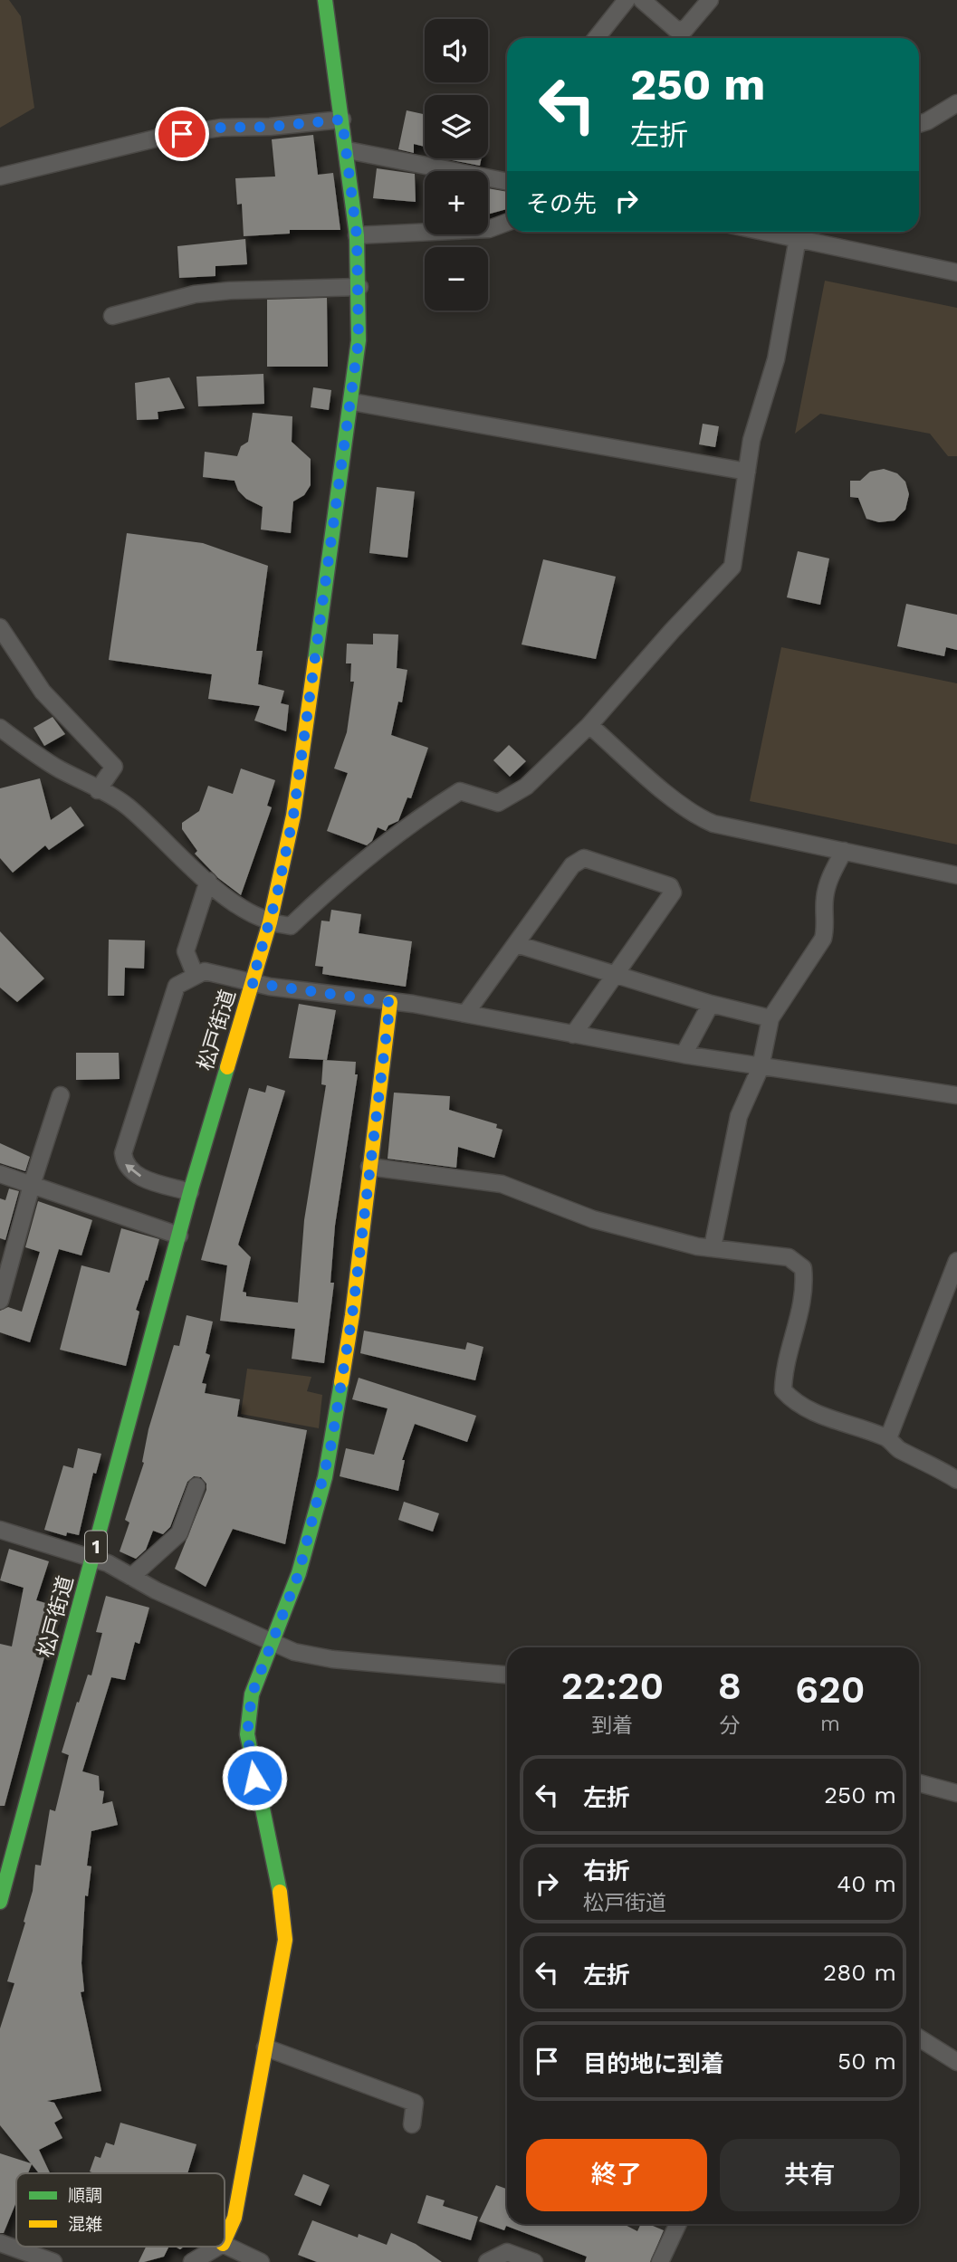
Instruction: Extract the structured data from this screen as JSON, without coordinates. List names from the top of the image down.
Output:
{
  "streets": {
    "main road": ["松戸街道", "1"]
  },
  "legend": ["順調", "混雑"],
  "page": {
    "map_buttons": ["+", "−"],
    "turn": ["250 m", "左折"],
    "then": "その先",
    "eta": [
      "22:20",
      "到着",
      "8",
      "分",
      "620",
      "m"
    ],
    "list": [
      {
        "name": "左折",
        "value": "250 m"
      },
      {
        "name": "右折",
        "note": "松戸街道",
        "value": "40 m"
      },
      {
        "name": "左折",
        "value": "280 m"
      },
      {
        "name": "目的地に到着",
        "value": "50 m"
      }
    ],
    "buttons": ["終了", "共有"]
  }
}
